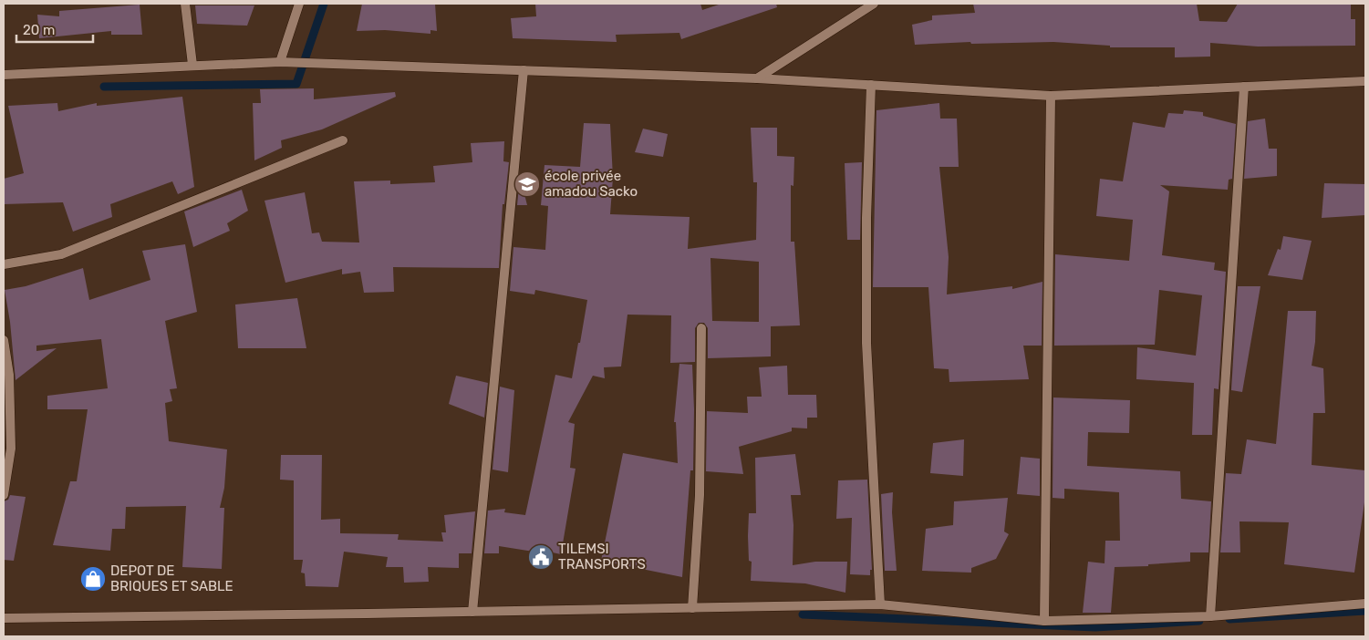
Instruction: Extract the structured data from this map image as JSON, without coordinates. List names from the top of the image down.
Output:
{
  "places": {
    "school or university": ["école privée amadou Sacko"],
    "public building": ["TILEMSI TRANSPORTS"],
    "shop": ["DEPOT DE BRIQUES ET SABLE"]
  },
  "scale_bar": "20 m"
}
